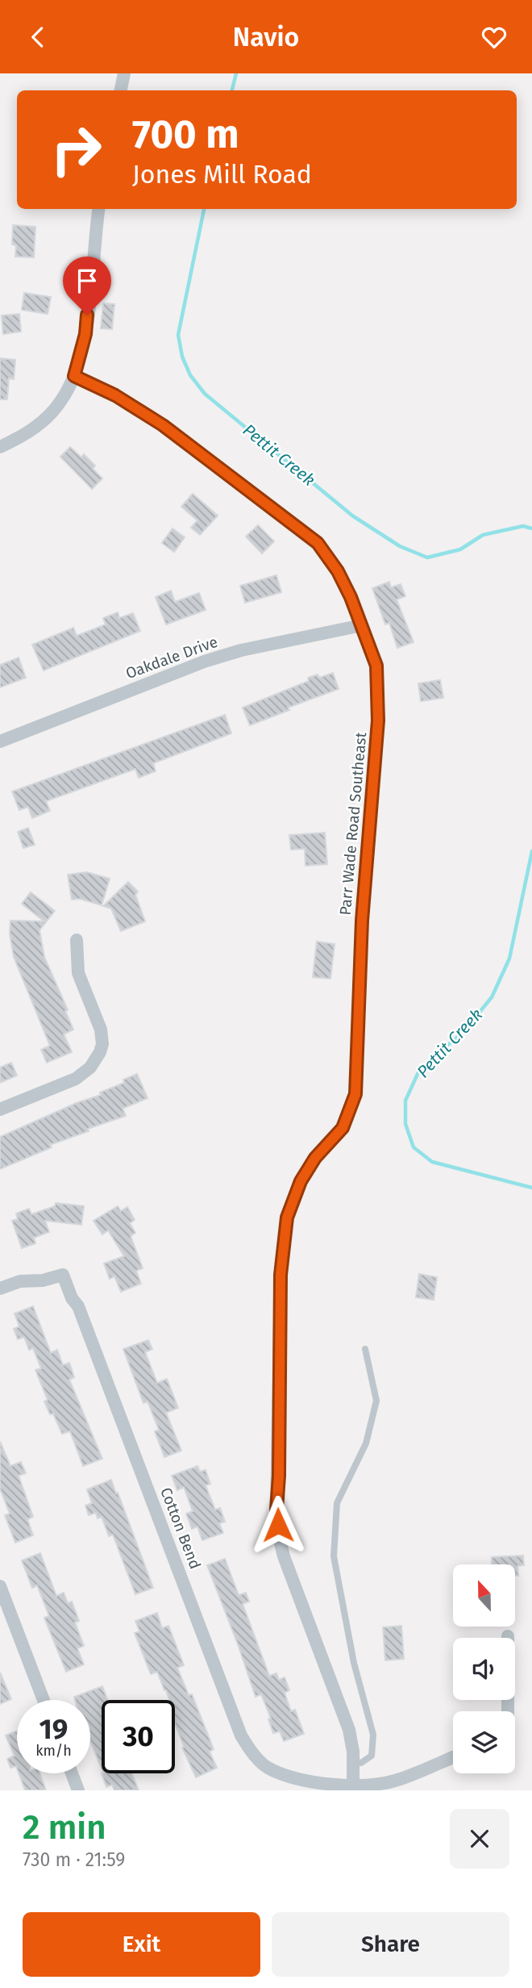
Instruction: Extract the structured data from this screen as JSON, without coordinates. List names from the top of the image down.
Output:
{
  "streets": {
    "street": ["Oakdale Drive", "Parr Wade Road Southeast", "Cotton Bend"]
  },
  "crossings": [
    ["Oakdale Drive", "Parr Wade Road Southeast"],
    ["Parr Wade Road Southeast", "Cotton Bend"]
  ],
  "water": ["Pettit Creek"],
  "north": "top",
  "page": {
    "header": "Navio",
    "turn": ["700 m", "Jones Mill Road"],
    "speed": "19 km/h",
    "limit": "30",
    "heading": ["2 min", "730 m · 21:59"],
    "buttons": ["Exit", "Share"]
  }
}
